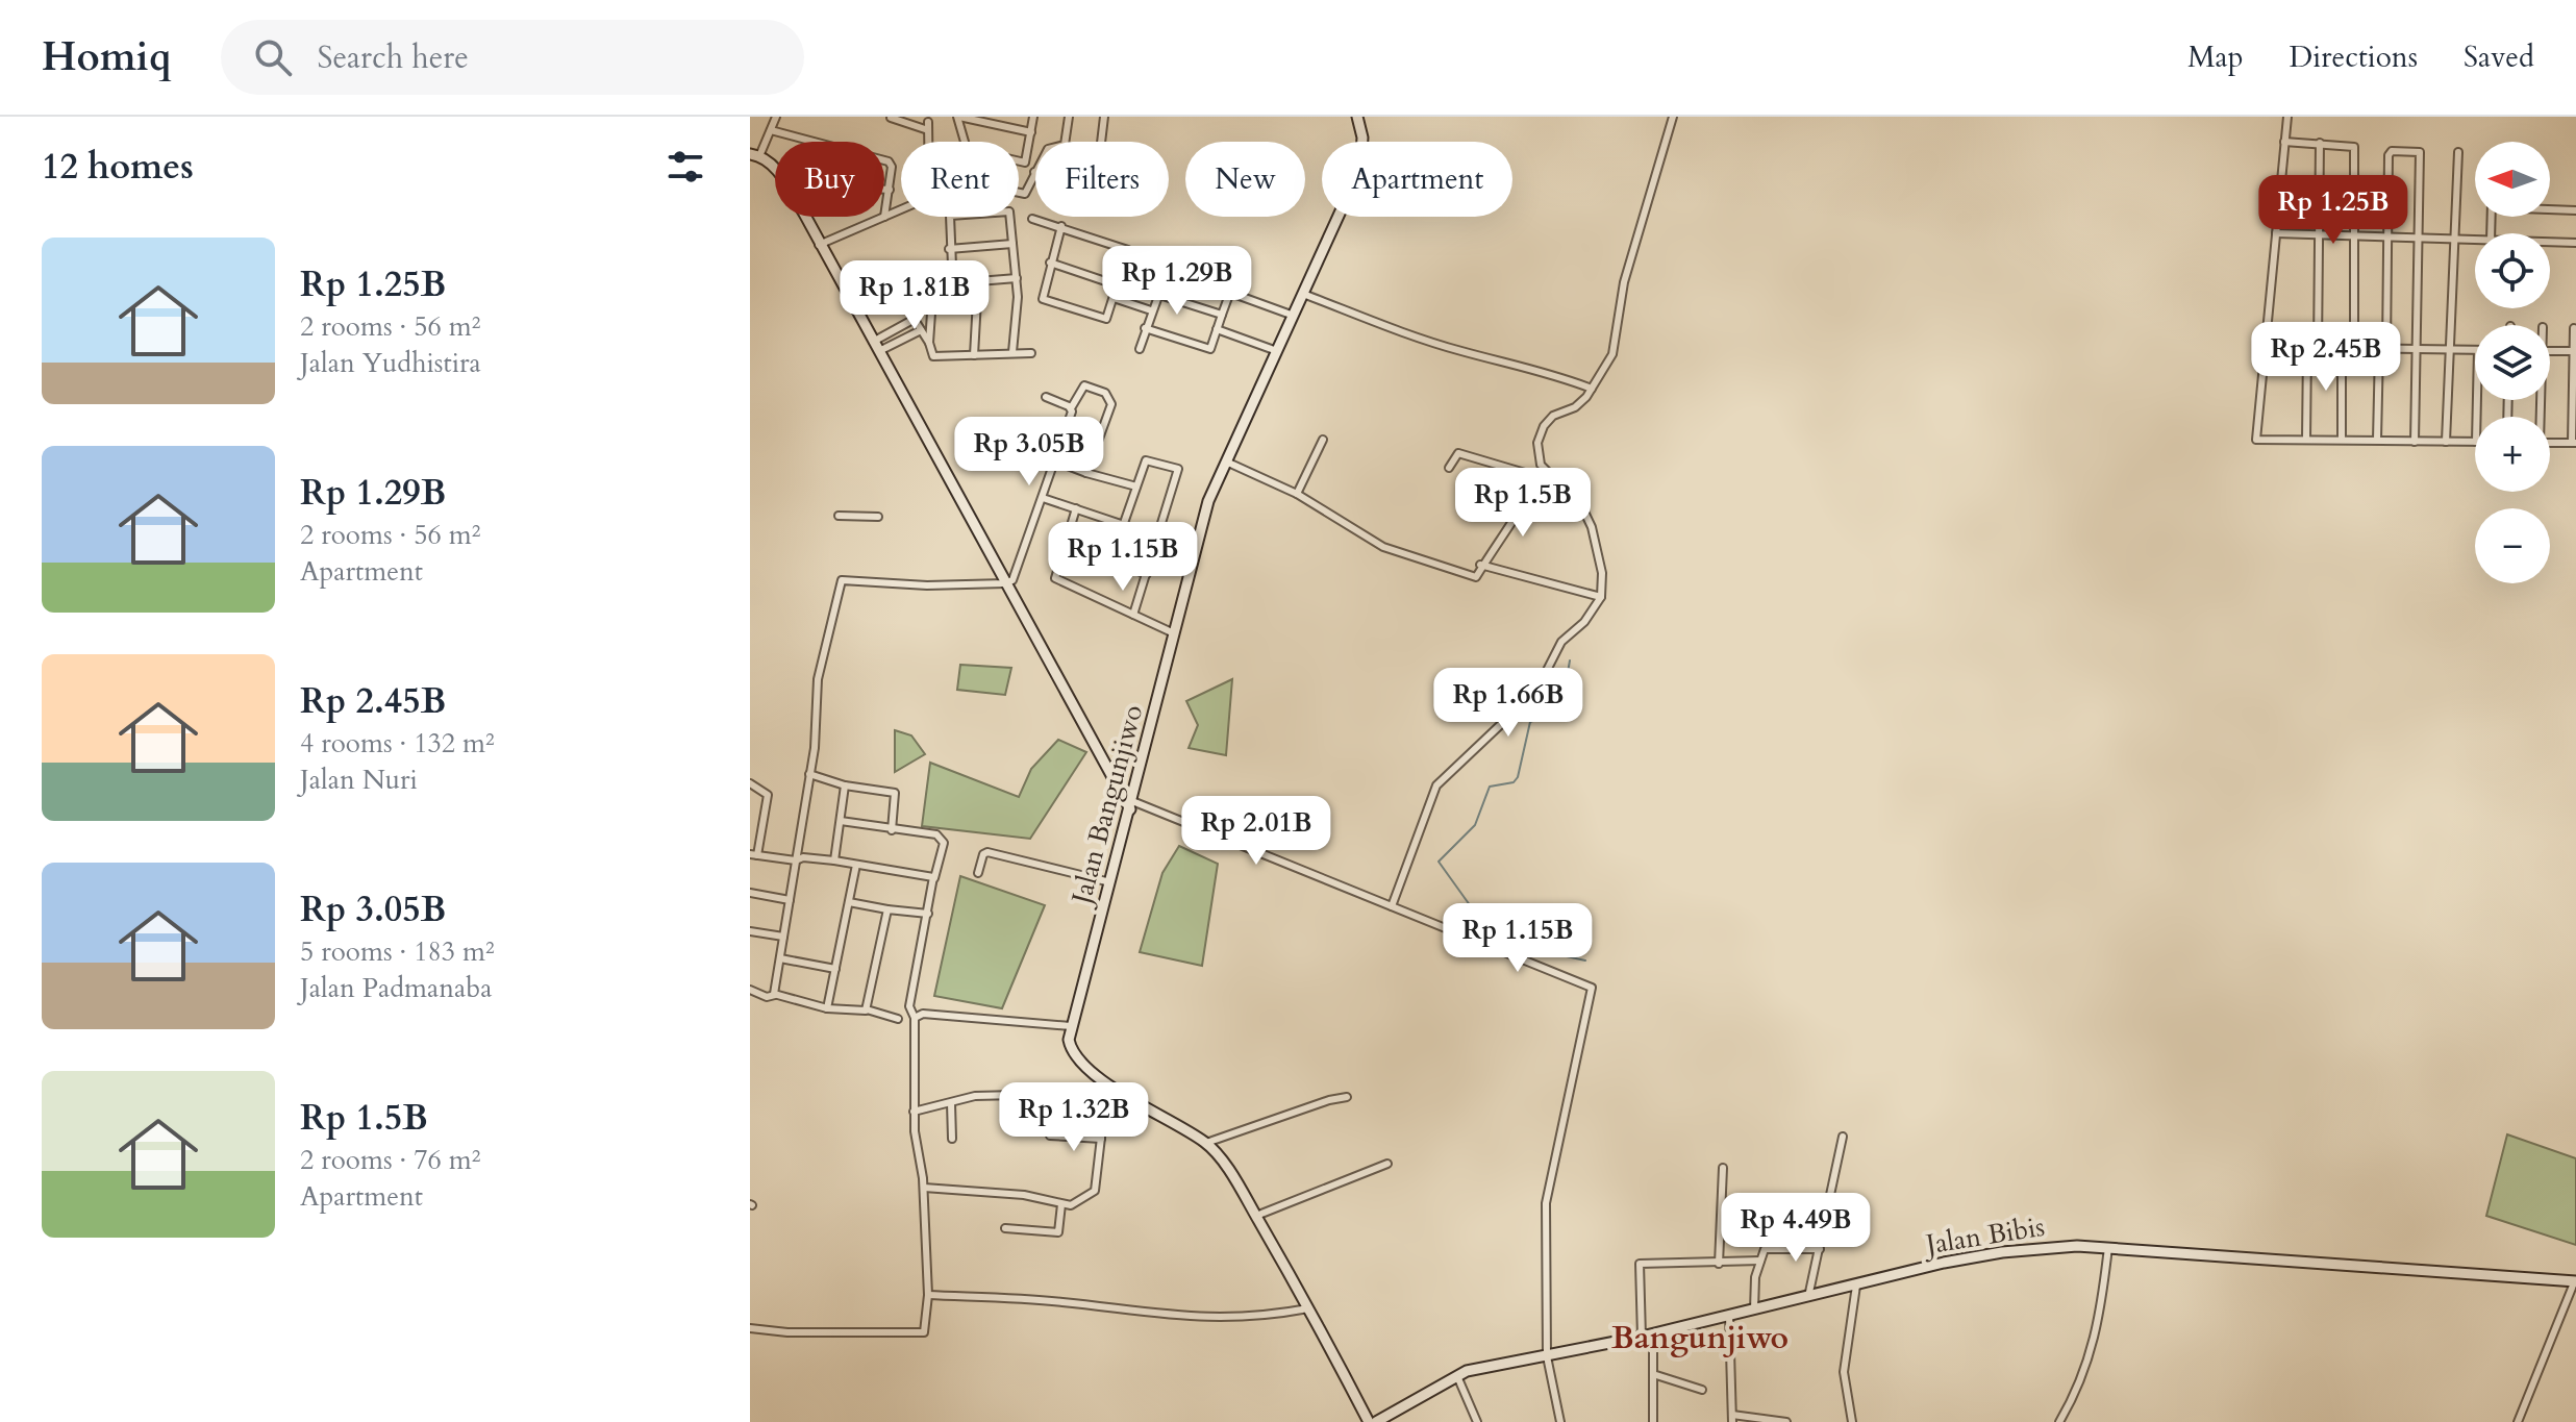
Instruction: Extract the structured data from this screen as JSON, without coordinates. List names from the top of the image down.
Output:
{
  "streets": {
    "main road": ["Jalan Bangunjiwo", "Jalan Bibis"]
  },
  "districts": ["Bangunjiwo"],
  "north": "left",
  "page": {
    "header": "Homiq",
    "search": "Search here",
    "nav": ["Map", "Directions", "Saved"],
    "heading": "12 homes",
    "map_buttons": ["+", "−"],
    "chip": [
      "Buy",
      "Rent",
      "Filters",
      "New",
      "Apartment"
    ],
    "price": [
      "Rp 1.25B",
      "Rp 1.29B",
      "Rp 1.81B",
      "Rp 2.45B",
      "Rp 3.05B",
      "Rp 1.5B",
      "Rp 1.15B",
      "Rp 1.66B",
      "Rp 2.01B",
      "Rp 1.15B",
      "Rp 1.32B",
      "Rp 4.49B"
    ],
    "list": [
      {
        "name": "Rp 1.25B",
        "note": "2 rooms · 56 m² · Jalan Yudhistira"
      },
      {
        "name": "Rp 1.29B",
        "note": "2 rooms · 56 m² · Apartment"
      },
      {
        "name": "Rp 2.45B",
        "note": "4 rooms · 132 m² · Jalan Nuri"
      },
      {
        "name": "Rp 3.05B",
        "note": "5 rooms · 183 m² · Jalan Padmanaba"
      },
      {
        "name": "Rp 1.5B",
        "note": "2 rooms · 76 m² · Apartment"
      }
    ]
  }
}
